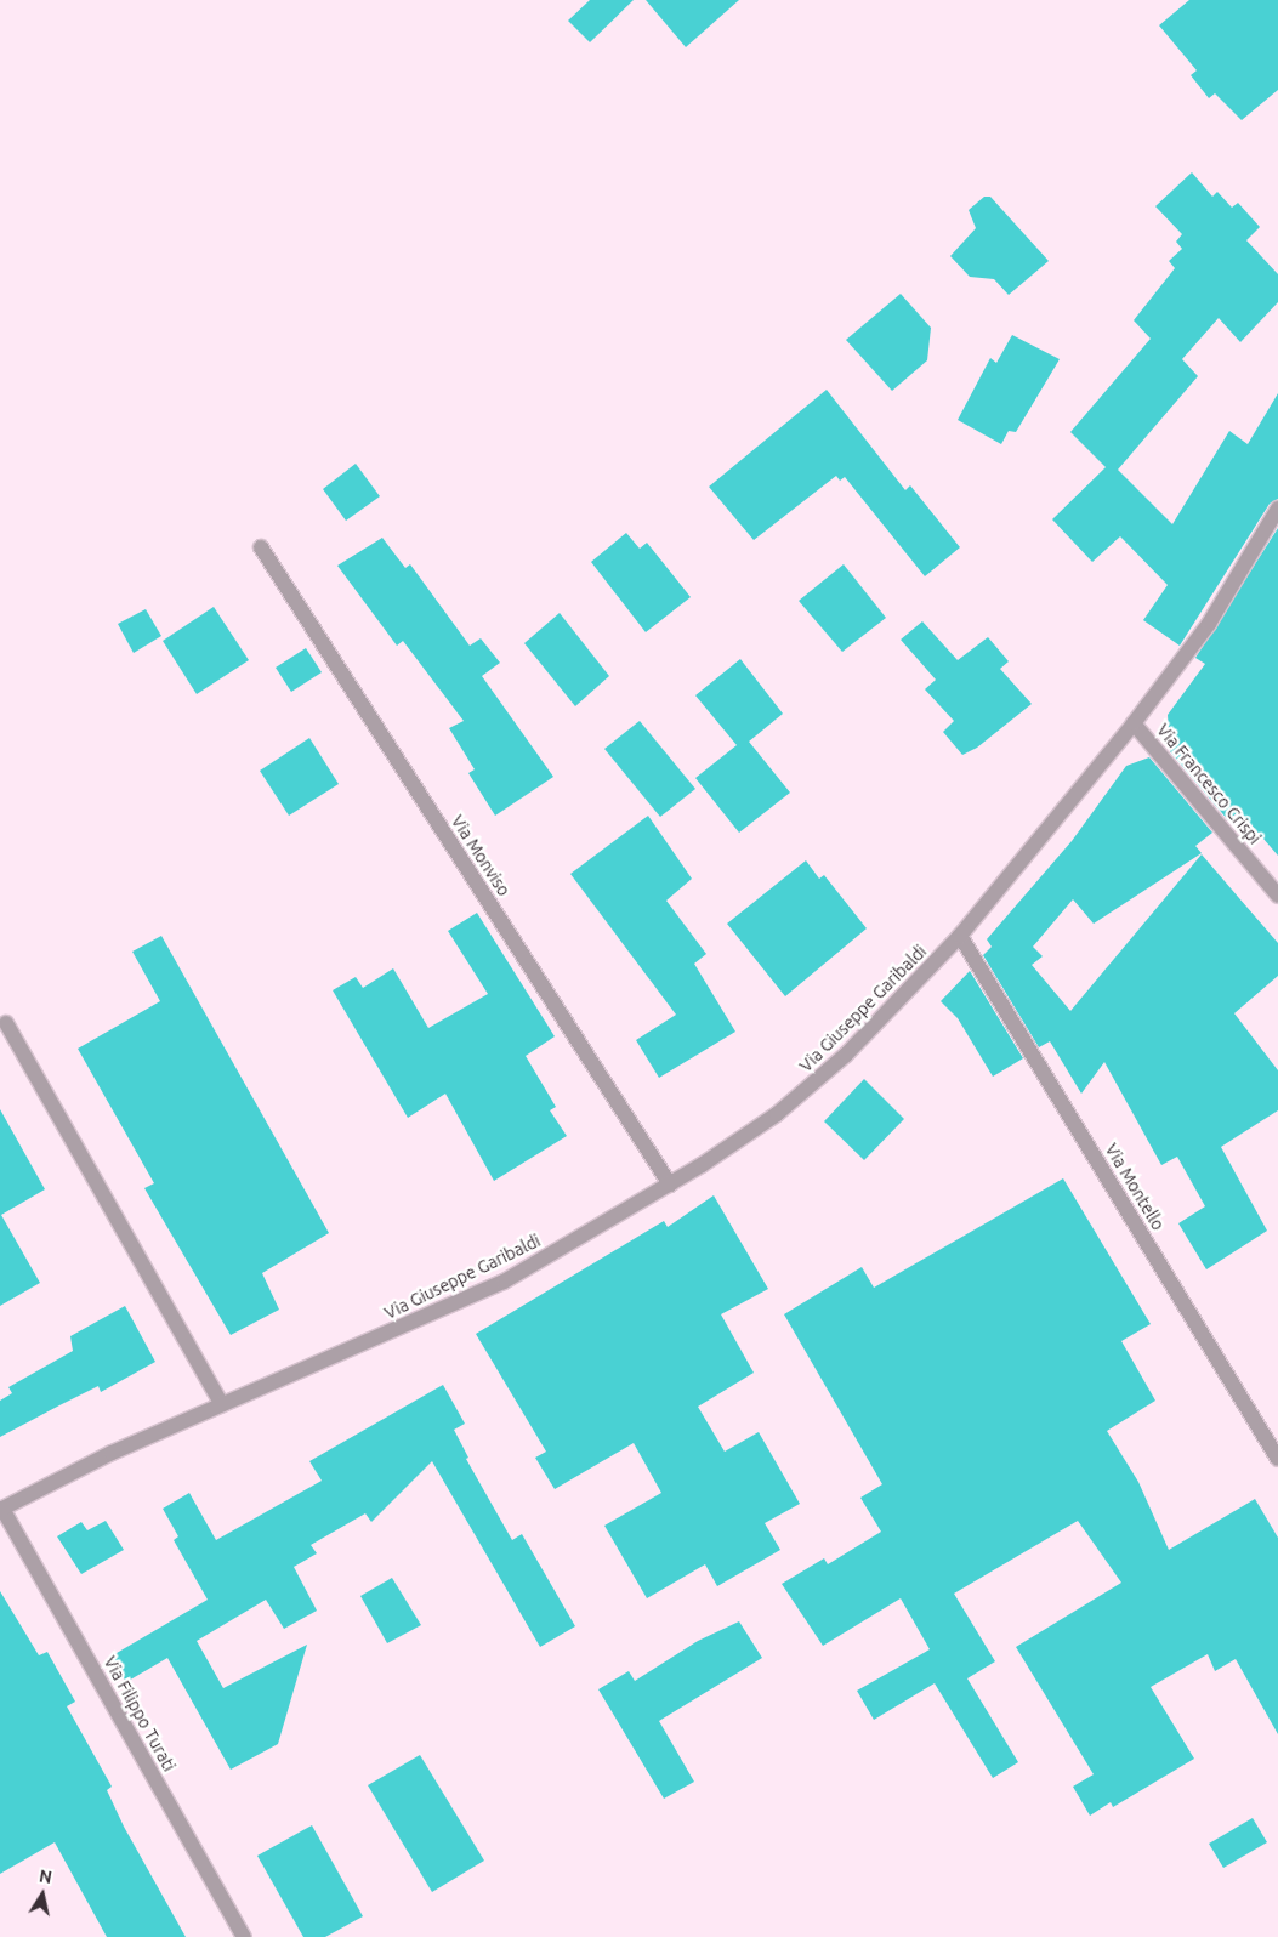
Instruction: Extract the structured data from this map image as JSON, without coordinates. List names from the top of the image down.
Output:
{
  "streets": {
    "street": [
      "Via Francesco Crispi",
      "Via Monviso",
      "Via Giuseppe Garibaldi",
      "Via Montello",
      "Via Filippo Turati"
    ]
  },
  "crossings": [
    ["Via Francesco Crispi", "Via Giuseppe Garibaldi"],
    ["Via Monviso", "Via Giuseppe Garibaldi"],
    ["Via Giuseppe Garibaldi", "Via Montello"],
    ["Via Giuseppe Garibaldi", "Via Filippo Turati"]
  ],
  "north": "top"
}
